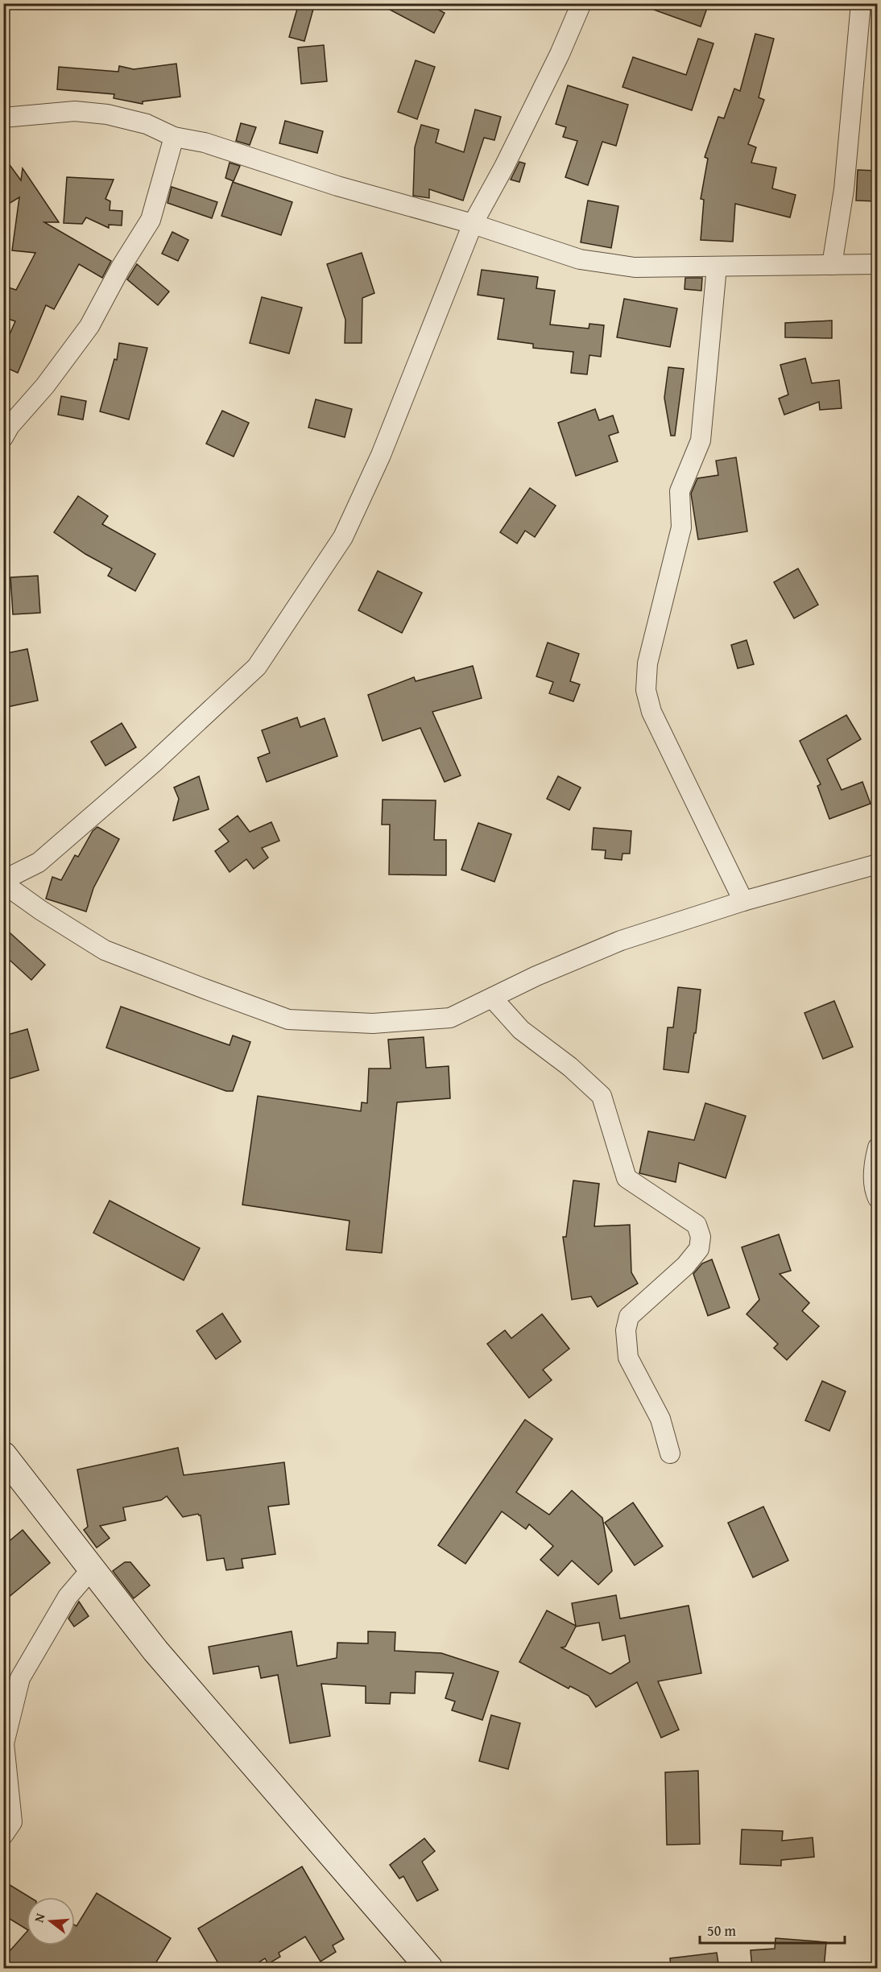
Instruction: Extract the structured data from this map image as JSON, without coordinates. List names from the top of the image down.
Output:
{
  "scale_bar": "50 m",
  "north": "left"
}
